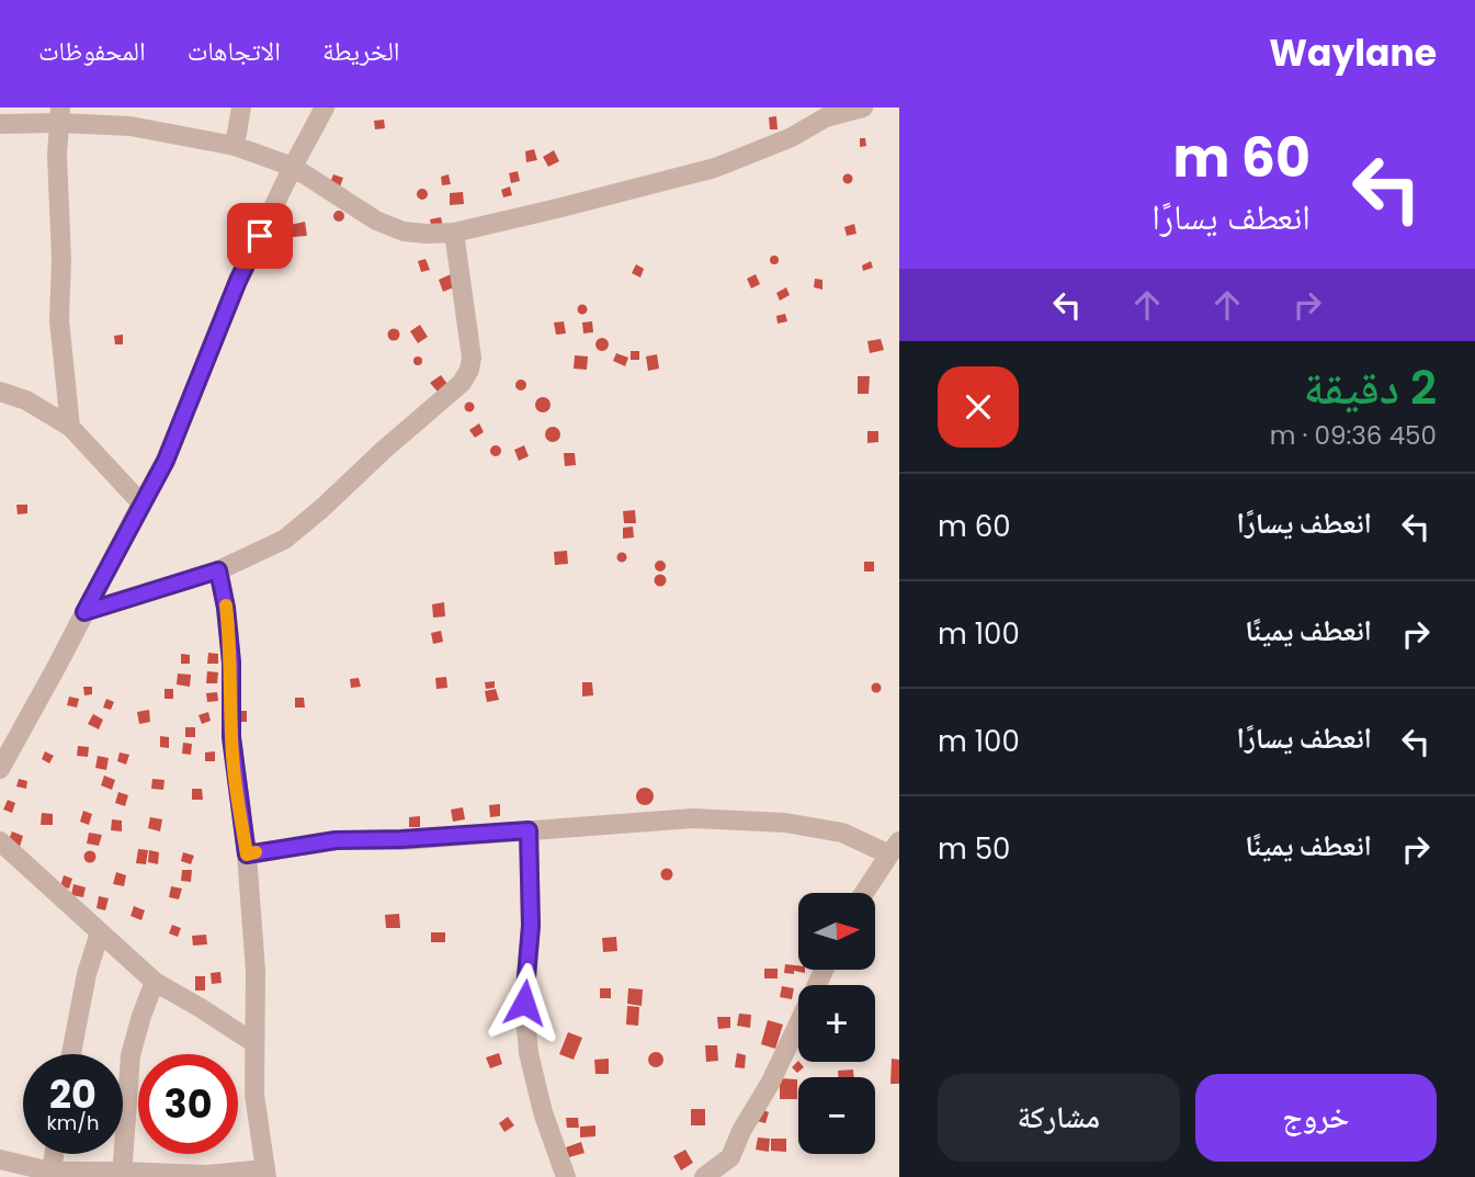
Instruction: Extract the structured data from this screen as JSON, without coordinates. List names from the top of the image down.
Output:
{
  "north": "right",
  "page": {
    "header": "Waylane",
    "nav": ["الخريطة", "الاتجاهات", "المحفوظات"],
    "turn": ["60 m", "انعطف يسارًا"],
    "heading": ["2 دقيقة", "450 m · 09:36"],
    "list": [
      {
        "name": "انعطف يسارًا",
        "value": "60 m"
      },
      {
        "name": "انعطف يمينًا",
        "value": "100 m"
      },
      {
        "name": "انعطف يسارًا",
        "value": "100 m"
      },
      {
        "name": "انعطف يمينًا",
        "value": "50 m"
      }
    ],
    "map_buttons": ["+", "−"],
    "speed": "20 km/h",
    "limit": "30",
    "buttons": ["خروج", "مشاركة"]
  }
}
